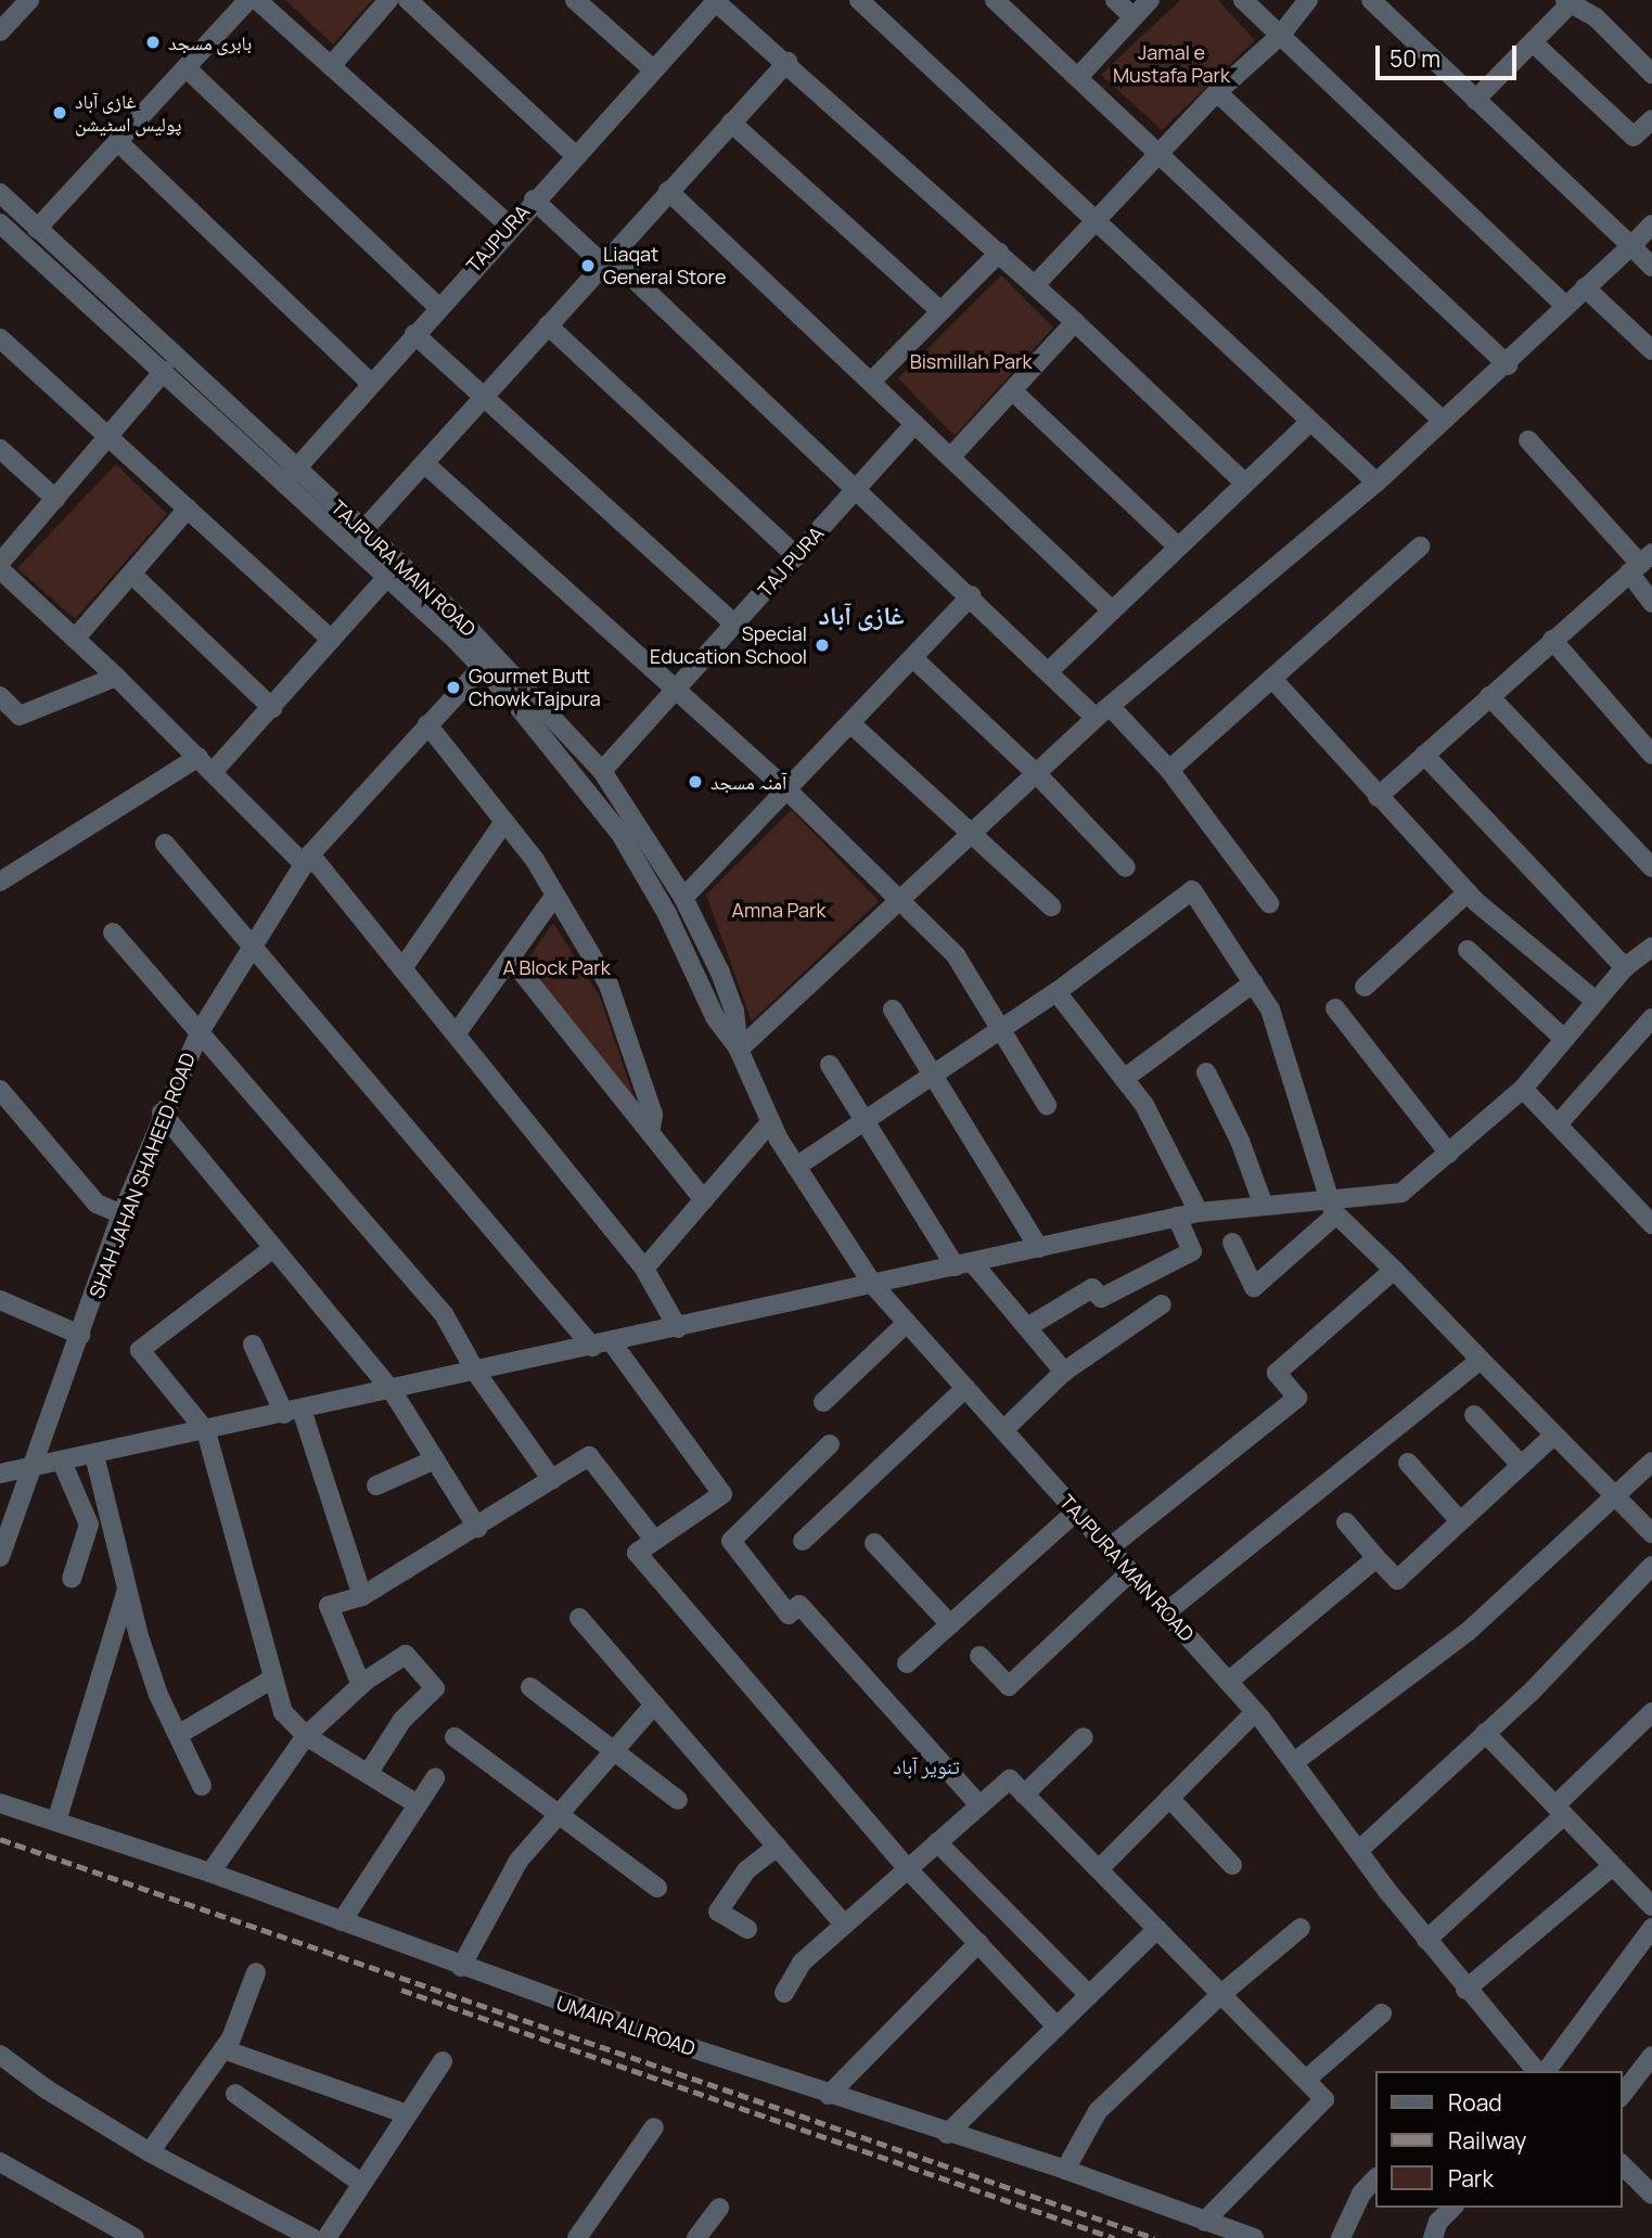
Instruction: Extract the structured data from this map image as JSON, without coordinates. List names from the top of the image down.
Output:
{
  "streets": {
    "street": [
      "TAJPURA",
      "TAJ PURA",
      "TAJPURA MAIN ROAD",
      "SHAH JAHAN SHAHEED ROAD",
      "UMAIR ALI ROAD"
    ]
  },
  "crossings": [
    ["TAJPURA", "TAJPURA MAIN ROAD"],
    ["TAJ PURA", "TAJPURA MAIN ROAD"],
    ["TAJPURA MAIN ROAD", "SHAH JAHAN SHAHEED ROAD"]
  ],
  "districts": ["غازى آباد", "تنویر آباد"],
  "parks": [
    "Jamal e Mustafa Park",
    "Bismillah Park",
    "Amna Park",
    "A Block Park"
  ],
  "places": [
    "بابری مسجد",
    "غازی آباد پولیس اسٹیشن",
    "Liaqat General Store",
    "Special Education School",
    "Gourmet Butt Chowk Tajpura",
    "آمنہ مسجد"
  ],
  "legend": ["Road", "Railway", "Park"],
  "scale_bar": "50 m"
}
